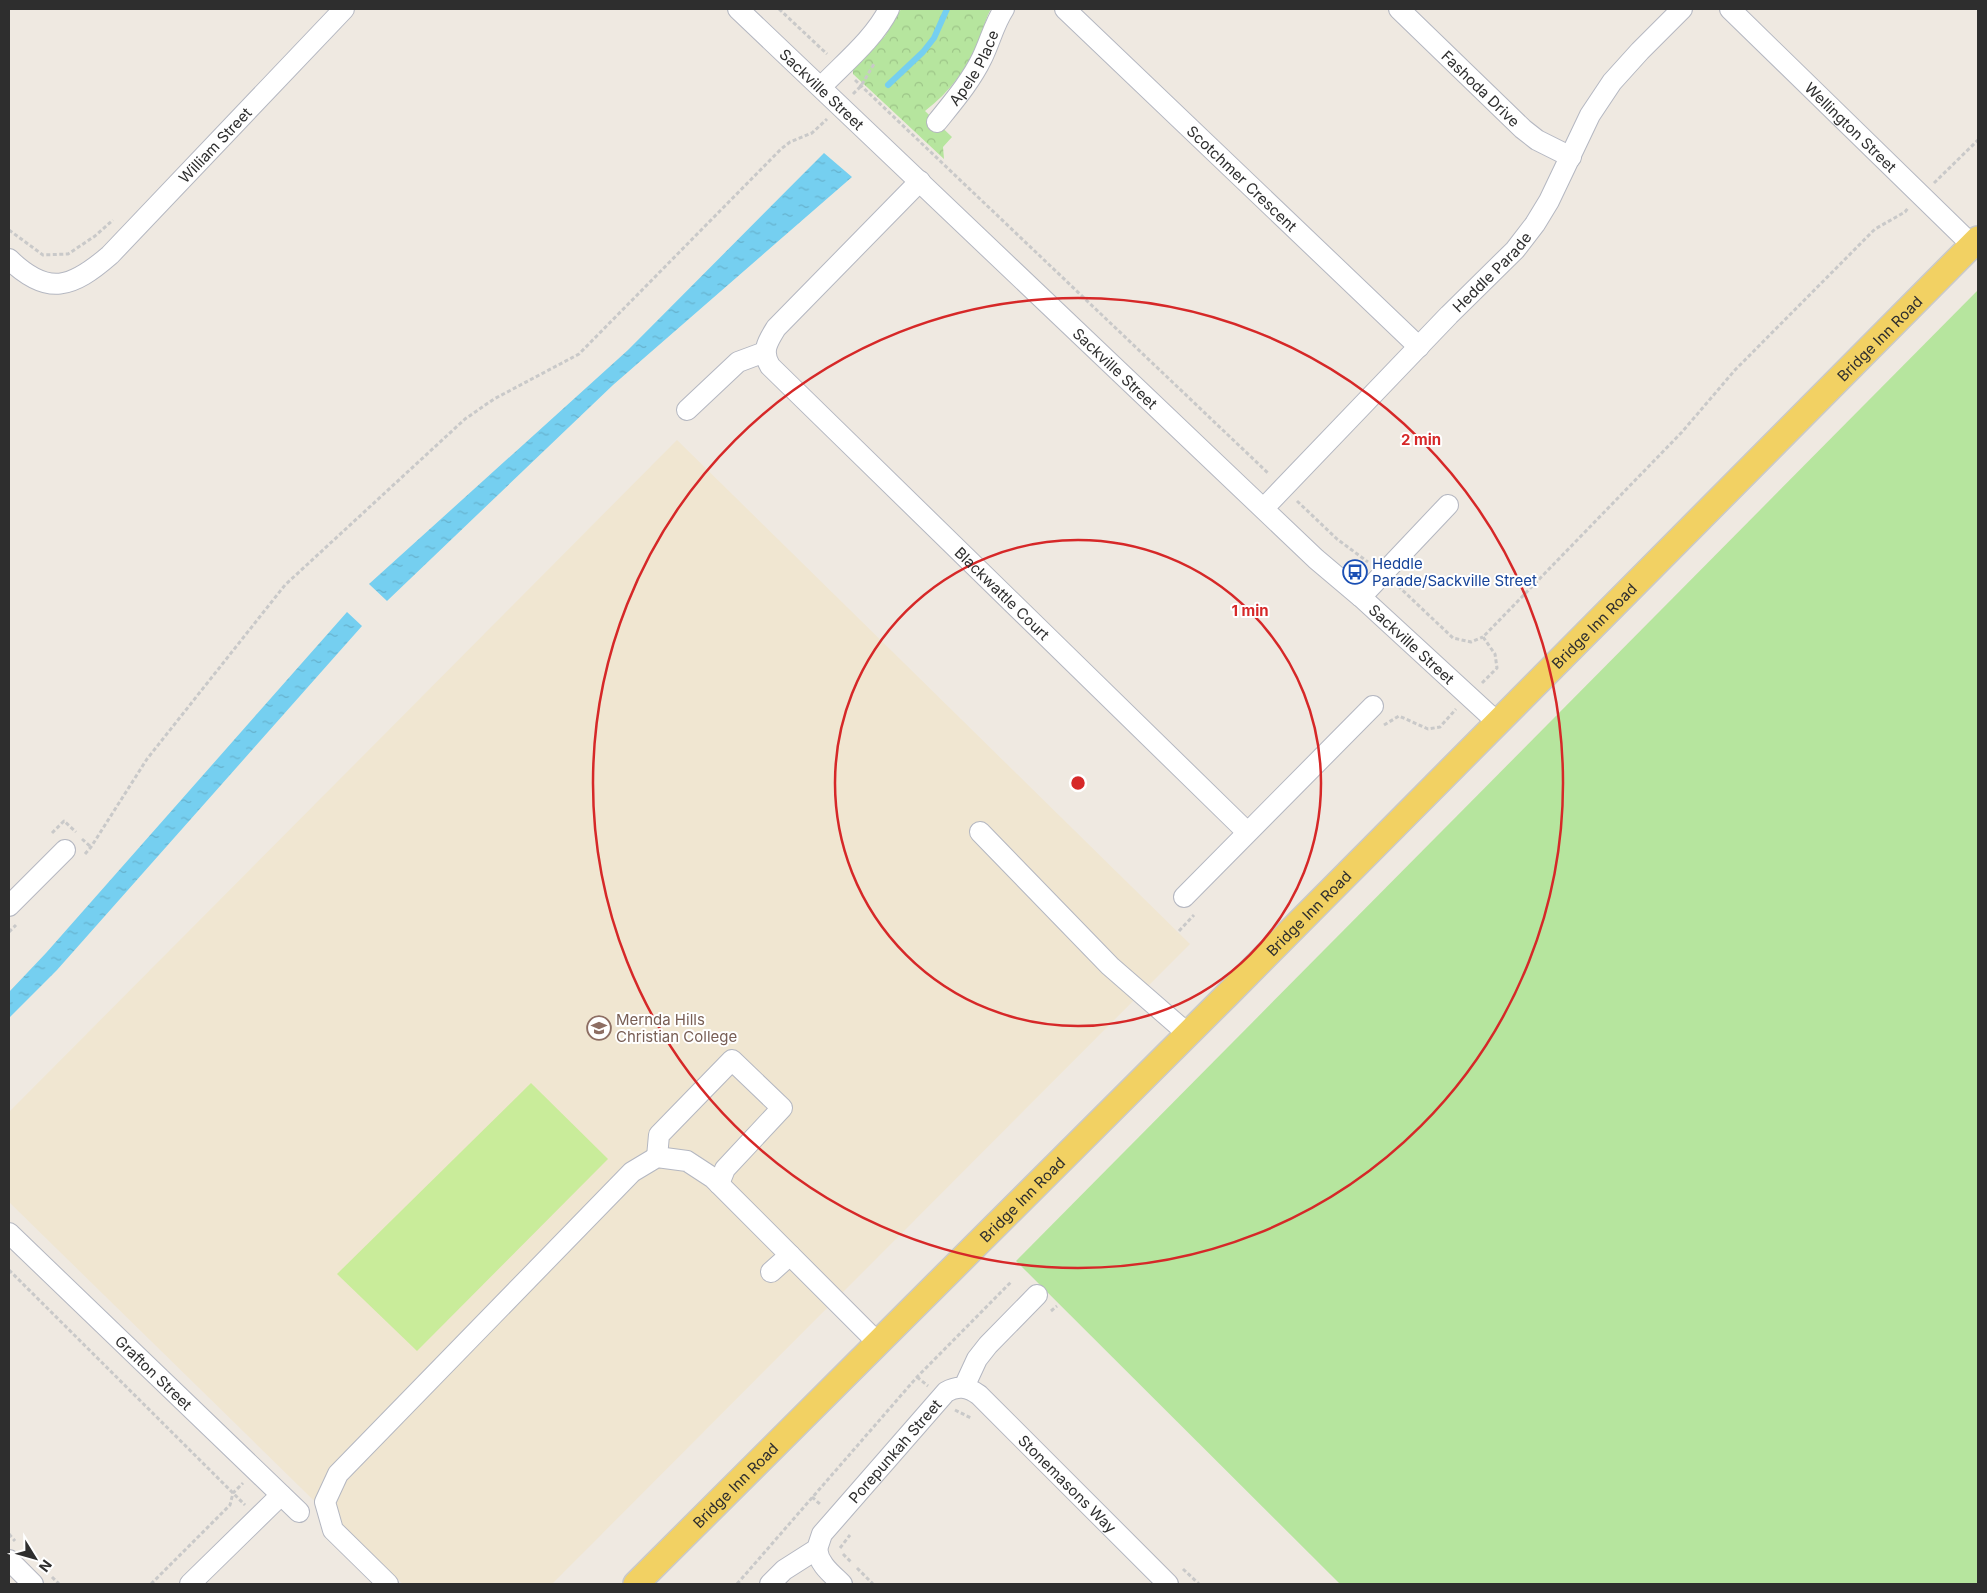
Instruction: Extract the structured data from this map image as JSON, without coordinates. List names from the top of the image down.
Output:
{
  "streets": {
    "main road": ["Bridge Inn Road"],
    "street": [
      "Apele Place",
      "Fashoda Drive",
      "Sackville Street",
      "Wellington Street",
      "William Street",
      "Scotchmer Crescent",
      "Heddle Parade",
      "Blackwattle Court",
      "Grafton Street",
      "Porepunkah Street",
      "Stonemasons Way"
    ]
  },
  "crossings": [
    ["Fashoda Drive", "Heddle Parade"],
    ["Sackville Street", "Heddle Parade"],
    ["Sackville Street", "Bridge Inn Road"],
    ["Wellington Street", "Bridge Inn Road"],
    ["Scotchmer Crescent", "Heddle Parade"],
    ["Porepunkah Street", "Stonemasons Way"]
  ],
  "places": {
    "bus stop": ["Heddle Parade/Sackville Street"],
    "school or university": ["Mernda Hills Christian College"]
  },
  "north": "bottom right",
  "rings": ["2 min", "1 min"]
}
